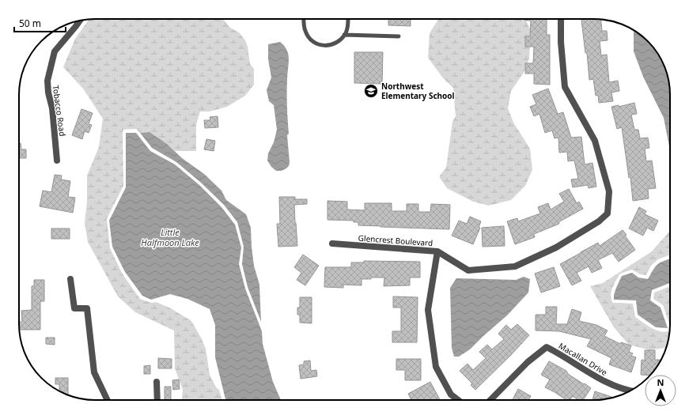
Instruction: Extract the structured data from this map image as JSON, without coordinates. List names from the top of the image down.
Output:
{
  "streets": {
    "street": ["Tobacco Road", "Glencrest Boulevard", "Macallan Drive"]
  },
  "water": ["Little Halfmoon Lake"],
  "places": {
    "school or university": ["Northwest Elementary School"]
  },
  "scale_bar": "50 m",
  "north": "top"
}
